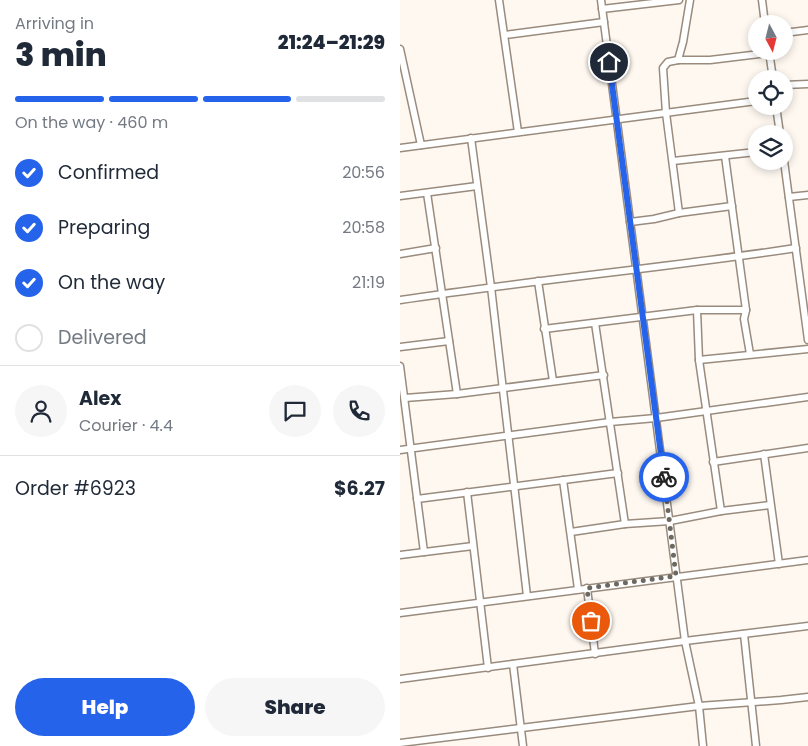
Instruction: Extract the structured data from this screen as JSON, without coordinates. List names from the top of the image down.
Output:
{
  "north": "bottom",
  "page": {
    "heading": ["3 min", "Arriving in", "21:24–21:29"],
    "panel": [
      "Alex",
      "Courier · 4.4",
      "Order #6923",
      "$6.27"
    ],
    "bar": "On the way · 460 m",
    "list": [
      ["Confirmed", "20:56"],
      ["Preparing", "20:58"],
      ["On the way", "21:19"],
      "Delivered"
    ],
    "buttons": ["Help", "Share"]
  }
}
